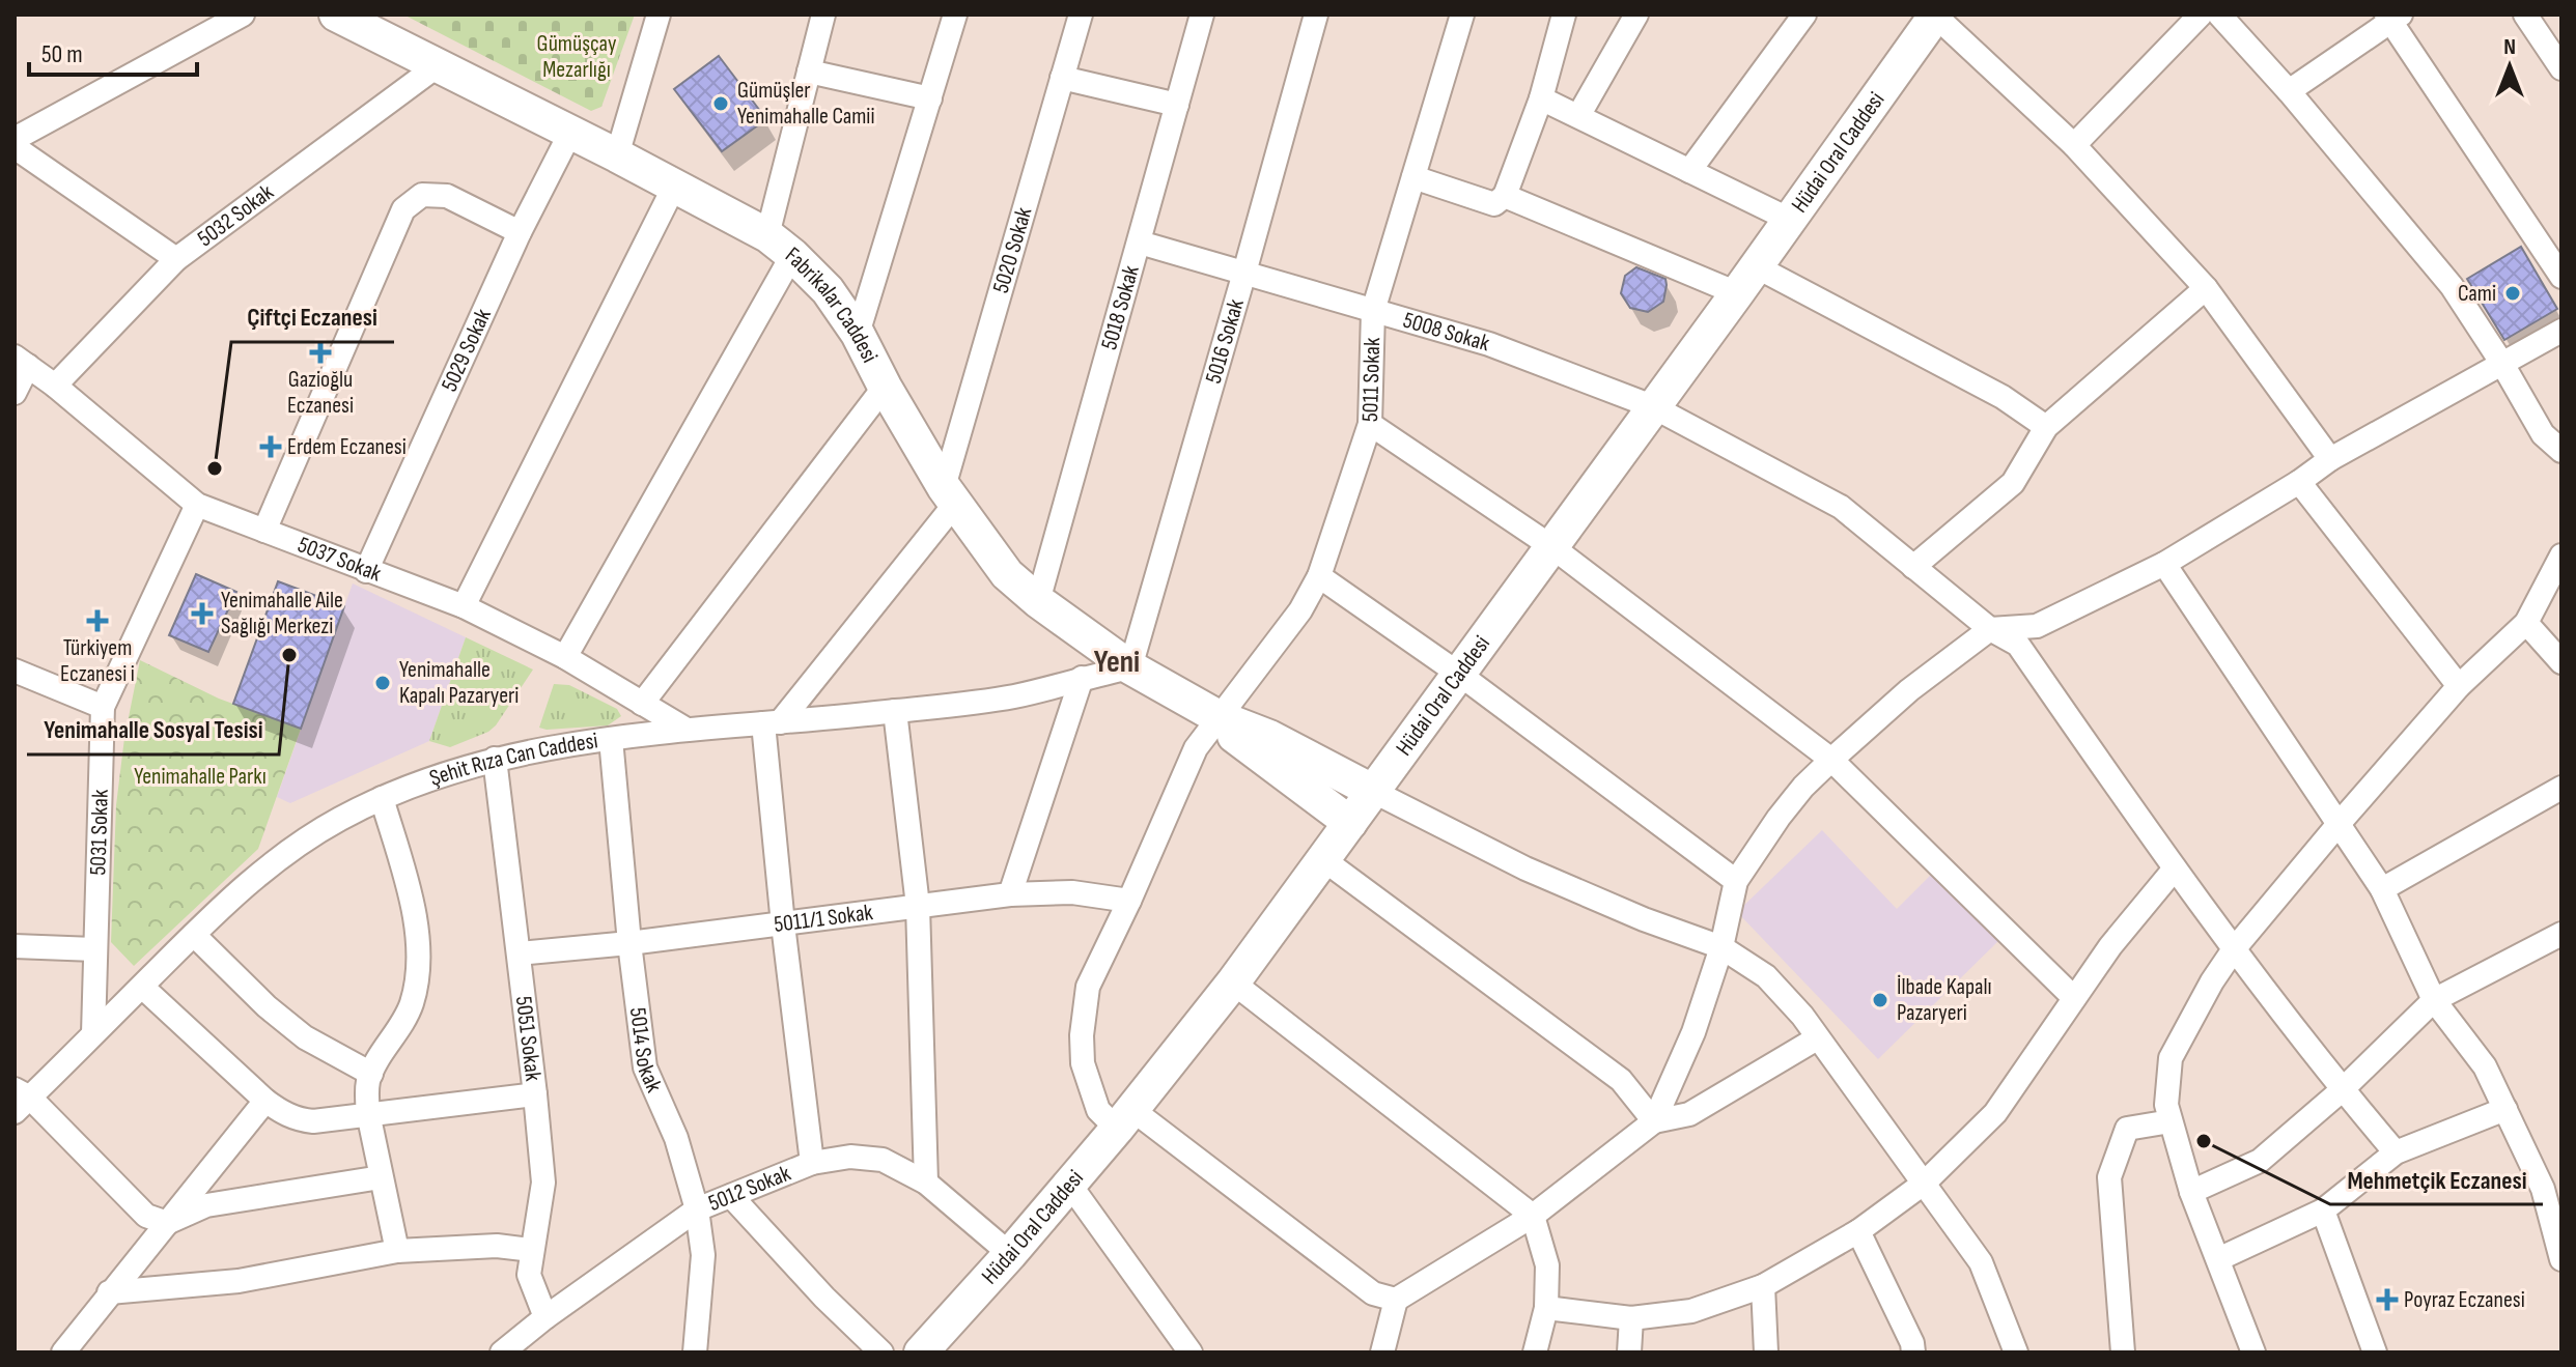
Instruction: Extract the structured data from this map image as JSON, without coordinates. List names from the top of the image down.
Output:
{
  "streets": {
    "street": [
      "Hüdai Oral Caddesi",
      "5032 Sokak",
      "5020 Sokak",
      "Fabrikalar Caddesi",
      "5018 Sokak",
      "5008 Sokak",
      "5016 Sokak",
      "5029 Sokak",
      "5011 Sokak",
      "5037 Sokak",
      "Şehit Rıza Can Caddesi",
      "5031 Sokak",
      "5011/1 Sokak",
      "5051 Sokak",
      "5014 Sokak",
      "5012 Sokak"
    ]
  },
  "crossings": [
    ["Hüdai Oral Caddesi", "Fabrikalar Caddesi"],
    ["Hüdai Oral Caddesi", "5008 Sokak"],
    ["Hüdai Oral Caddesi", "5011 Sokak"],
    ["Hüdai Oral Caddesi", "5012 Sokak"],
    ["5032 Sokak", "Fabrikalar Caddesi"],
    ["5032 Sokak", "5037 Sokak"],
    ["5020 Sokak", "Fabrikalar Caddesi"],
    ["Fabrikalar Caddesi", "5018 Sokak"],
    ["Fabrikalar Caddesi", "5016 Sokak"],
    ["Fabrikalar Caddesi", "5029 Sokak"],
    ["Fabrikalar Caddesi", "5011 Sokak"],
    ["Fabrikalar Caddesi", "Şehit Rıza Can Caddesi"],
    ["5018 Sokak", "5008 Sokak"],
    ["5008 Sokak", "5016 Sokak"],
    ["5008 Sokak", "5011 Sokak"],
    ["5016 Sokak", "Şehit Rıza Can Caddesi"],
    ["5029 Sokak", "5037 Sokak"],
    ["5011 Sokak", "5011/1 Sokak"],
    ["5037 Sokak", "Şehit Rıza Can Caddesi"],
    ["5037 Sokak", "5031 Sokak"],
    ["Şehit Rıza Can Caddesi", "5031 Sokak"],
    ["Şehit Rıza Can Caddesi", "5051 Sokak"],
    ["Şehit Rıza Can Caddesi", "5014 Sokak"],
    ["5011/1 Sokak", "5051 Sokak"],
    ["5011/1 Sokak", "5014 Sokak"],
    ["5051 Sokak", "5012 Sokak"],
    ["5014 Sokak", "5012 Sokak"]
  ],
  "districts": ["Yeni"],
  "parks": ["Gümüşçay Mezarlığı", "Yenimahalle Parkı"],
  "places": {
    "other": [
      "Gümüşler Yenimahalle Camii",
      "Cami",
      "Çiftçi Eczanesi",
      "Yenimahalle Sosyal Tesisi",
      "Yenimahalle Kapalı Pazaryeri",
      "İlbade Kapalı Pazaryeri",
      "Mehmetçik Eczanesi"
    ],
    "health": [
      "Gazioğlu Eczanesi",
      "Erdem Eczanesi",
      "Yenimahalle Aile Sağlığı Merkezi",
      "Türkiyem Eczanesi i",
      "Poyraz Eczanesi"
    ]
  },
  "scale_bar": "50 m",
  "north": "top"
}
